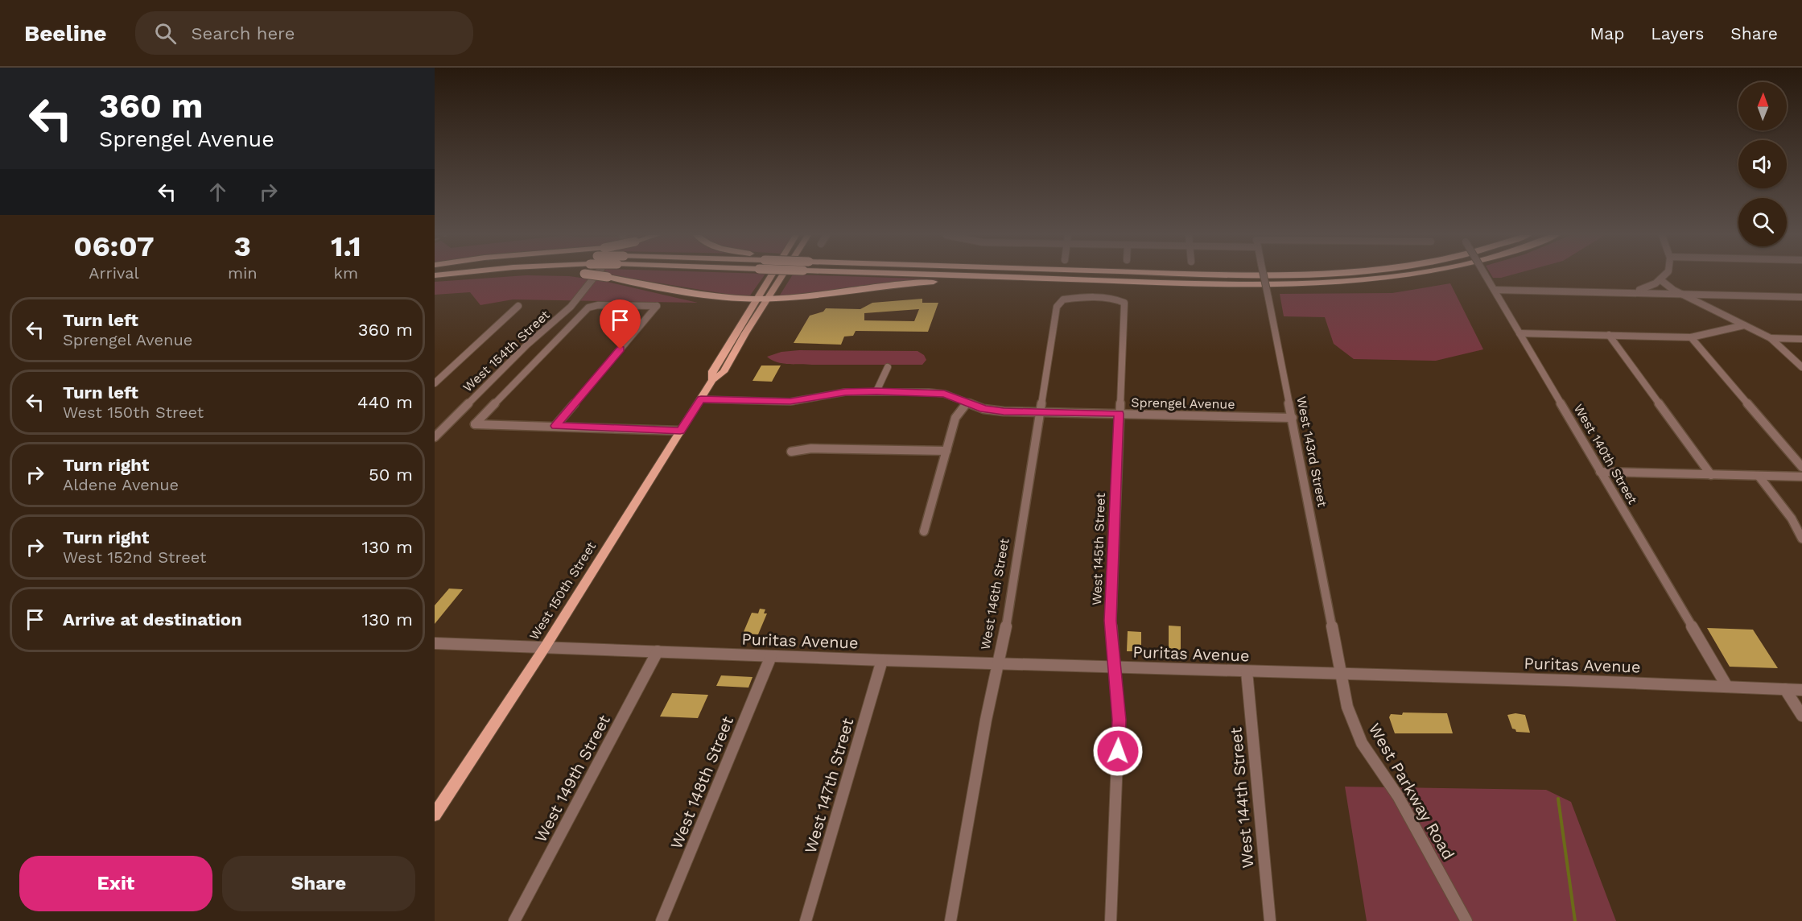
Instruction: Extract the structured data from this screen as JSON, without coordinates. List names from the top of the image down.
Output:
{
  "streets": {
    "main road": ["West 150th Street"],
    "street": [
      "West 154th Street",
      "Sprengel Avenue",
      "West 143rd Street",
      "West 140th Street",
      "West 145th Street",
      "West 146th Street",
      "Puritas Avenue",
      "West 149th Street",
      "West 148th Street",
      "West 147th Street",
      "West Parkway Road",
      "West 144th Street"
    ]
  },
  "crossings": [
    ["Sprengel Avenue", "West 143rd Street"],
    ["Sprengel Avenue", "West 145th Street"],
    ["Sprengel Avenue", "West 150th Street"],
    ["Sprengel Avenue", "West 146th Street"],
    ["West 143rd Street", "Puritas Avenue"],
    ["West 143rd Street", "West Parkway Road"],
    ["West 140th Street", "Puritas Avenue"],
    ["West 145th Street", "West 146th Street"],
    ["West 145th Street", "Puritas Avenue"],
    ["West 150th Street", "Puritas Avenue"],
    ["West 146th Street", "Puritas Avenue"],
    ["Puritas Avenue", "West 149th Street"],
    ["Puritas Avenue", "West 148th Street"],
    ["Puritas Avenue", "West 147th Street"],
    ["Puritas Avenue", "West Parkway Road"],
    ["Puritas Avenue", "West 144th Street"]
  ],
  "north": "top",
  "page": {
    "header": "Beeline",
    "search": "Search here",
    "nav": ["Map", "Layers", "Share"],
    "turn": ["360 m", "Sprengel Avenue"],
    "eta": [
      "06:07",
      "Arrival",
      "3",
      "min",
      "1.1",
      "km"
    ],
    "list": [
      {
        "name": "Turn left",
        "note": "Sprengel Avenue",
        "value": "360 m"
      },
      {
        "name": "Turn left",
        "note": "West 150th Street",
        "value": "440 m"
      },
      {
        "name": "Turn right",
        "note": "Aldene Avenue",
        "value": "50 m"
      },
      {
        "name": "Turn right",
        "note": "West 152nd Street",
        "value": "130 m"
      },
      {
        "name": "Arrive at destination",
        "value": "130 m"
      }
    ],
    "buttons": ["Exit", "Share"]
  }
}
